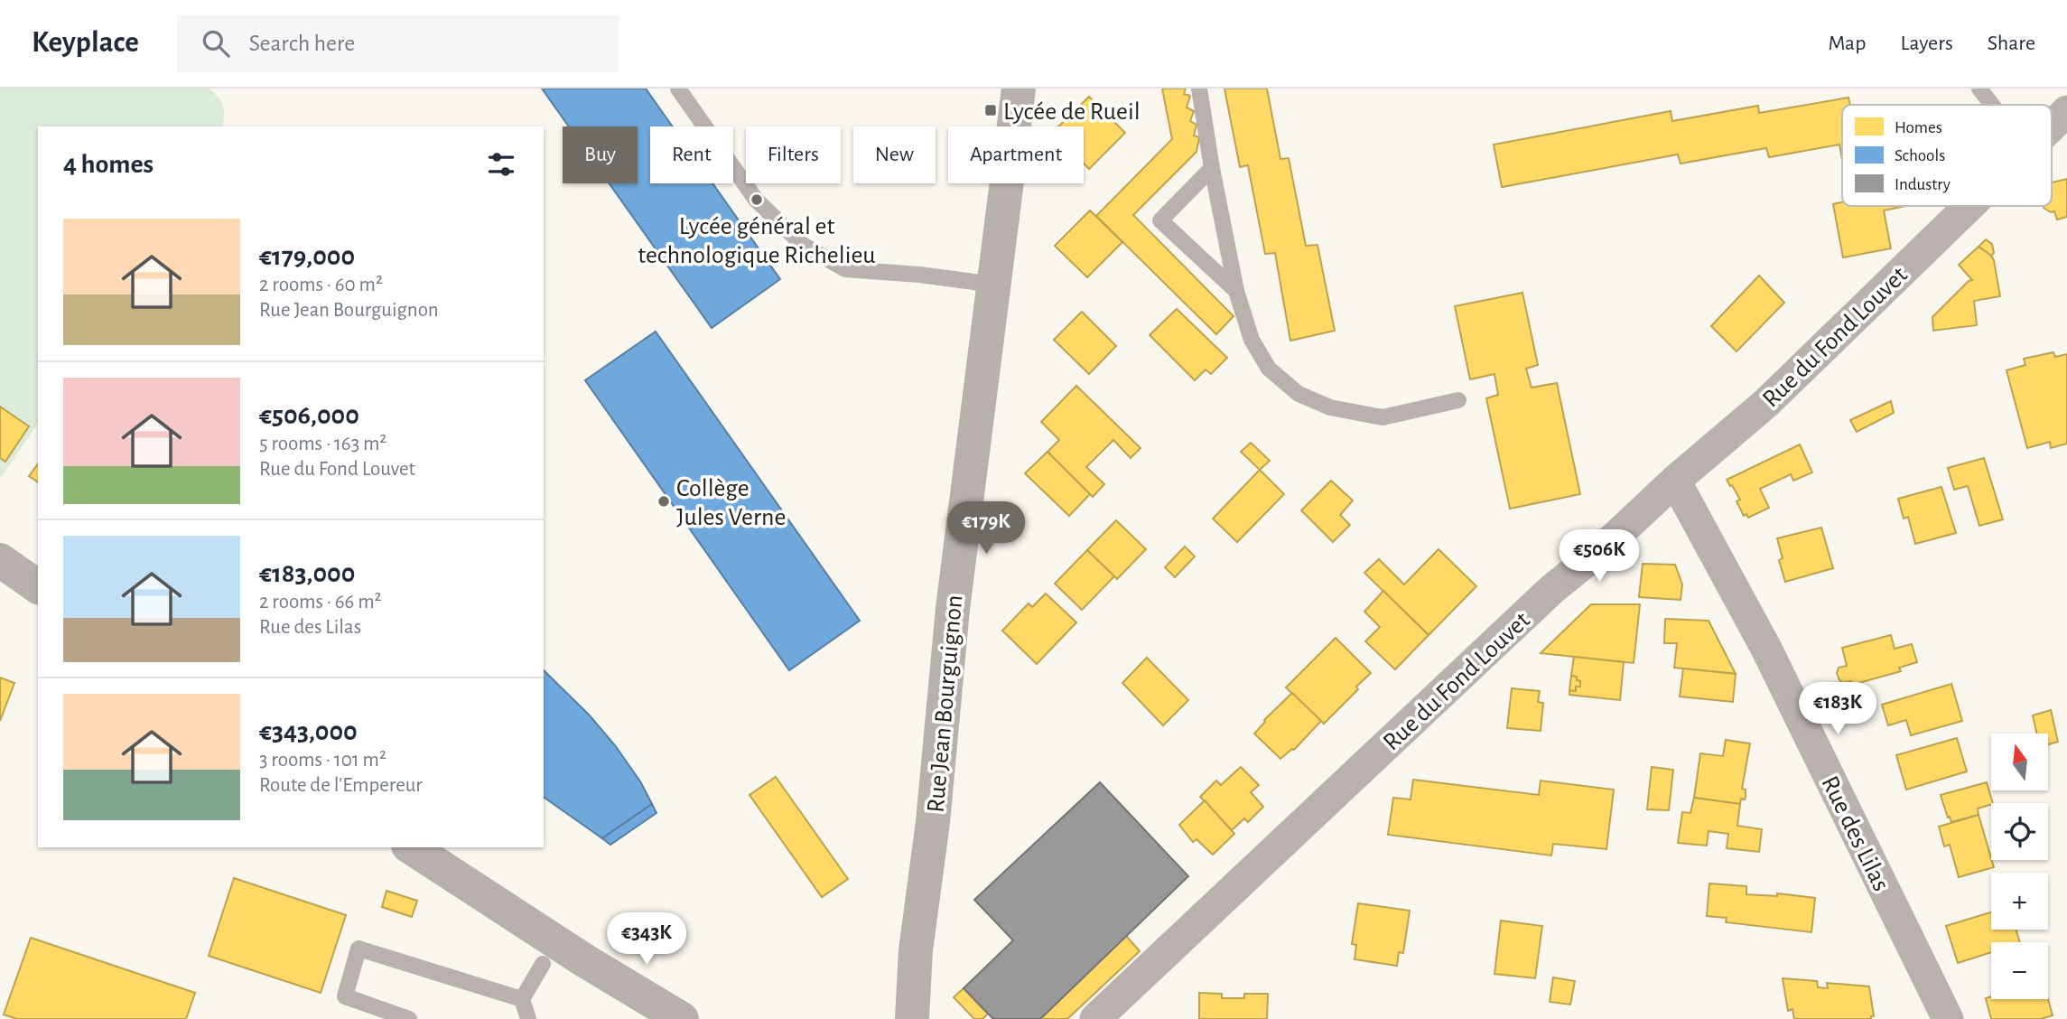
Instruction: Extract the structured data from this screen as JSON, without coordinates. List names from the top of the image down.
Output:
{
  "streets": {
    "street": ["Rue du Fond Louvet", "Rue Jean Bourguignon", "Rue des Lilas"]
  },
  "crossings": [
    ["Rue du Fond Louvet", "Rue des Lilas"]
  ],
  "places": {
    "transit": ["Lycée de Rueil"],
    "other": ["Lycée général et technologique Richelieu", "Collège Jules Verne"]
  },
  "legend": ["Homes", "Schools", "Industry"],
  "north": "top",
  "page": {
    "header": "Keyplace",
    "search": "Search here",
    "nav": ["Map", "Layers", "Share"],
    "chip": [
      "Buy",
      "Rent",
      "Filters",
      "New",
      "Apartment"
    ],
    "heading": "4 homes",
    "list": [
      {
        "name": "€179,000",
        "note": "2 rooms · 60 m² · Rue Jean Bourguignon"
      },
      {
        "name": "€506,000",
        "note": "5 rooms · 163 m² · Rue du Fond Louvet"
      },
      {
        "name": "€183,000",
        "note": "2 rooms · 66 m² · Rue des Lilas"
      },
      {
        "name": "€343,000",
        "note": "3 rooms · 101 m² · Route de l'Empereur"
      }
    ],
    "price": [
      "€179K",
      "€506K",
      "€183K",
      "€343K"
    ],
    "map_buttons": ["+", "−"]
  }
}
